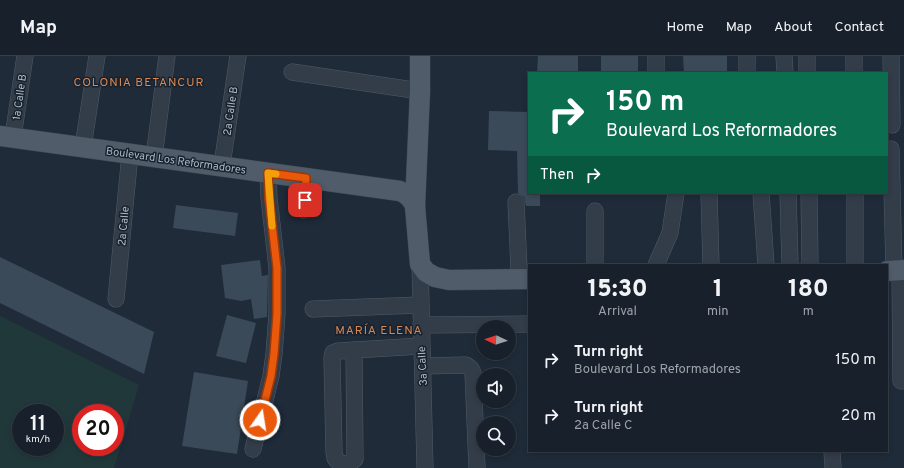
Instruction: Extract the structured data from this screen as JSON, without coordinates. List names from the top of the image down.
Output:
{
  "streets": {
    "main road": ["Boulevard Los Reformadores"],
    "street": [
      "1a Calle B",
      "2a Calle B",
      "2a Calle",
      "3a Calle"
    ]
  },
  "crossings": [
    ["1a Calle B", "Boulevard Los Reformadores"],
    ["2a Calle B", "Boulevard Los Reformadores"],
    ["Boulevard Los Reformadores", "2a Calle"]
  ],
  "districts": ["COLONIA BETANCUR", "MARÍA ELENA"],
  "north": "left",
  "page": {
    "header": "Map",
    "nav": [
      "Home",
      "Map",
      "About",
      "Contact"
    ],
    "turn": ["150 m", "Boulevard Los Reformadores"],
    "then": "Then",
    "eta": [
      "15:30",
      "Arrival",
      "1",
      "min",
      "180",
      "m"
    ],
    "list": [
      {
        "name": "Turn right",
        "note": "Boulevard Los Reformadores",
        "value": "150 m"
      },
      {
        "name": "Turn right",
        "note": "2a Calle C",
        "value": "20 m"
      }
    ],
    "speed": "11 km/h",
    "limit": "20"
  }
}
